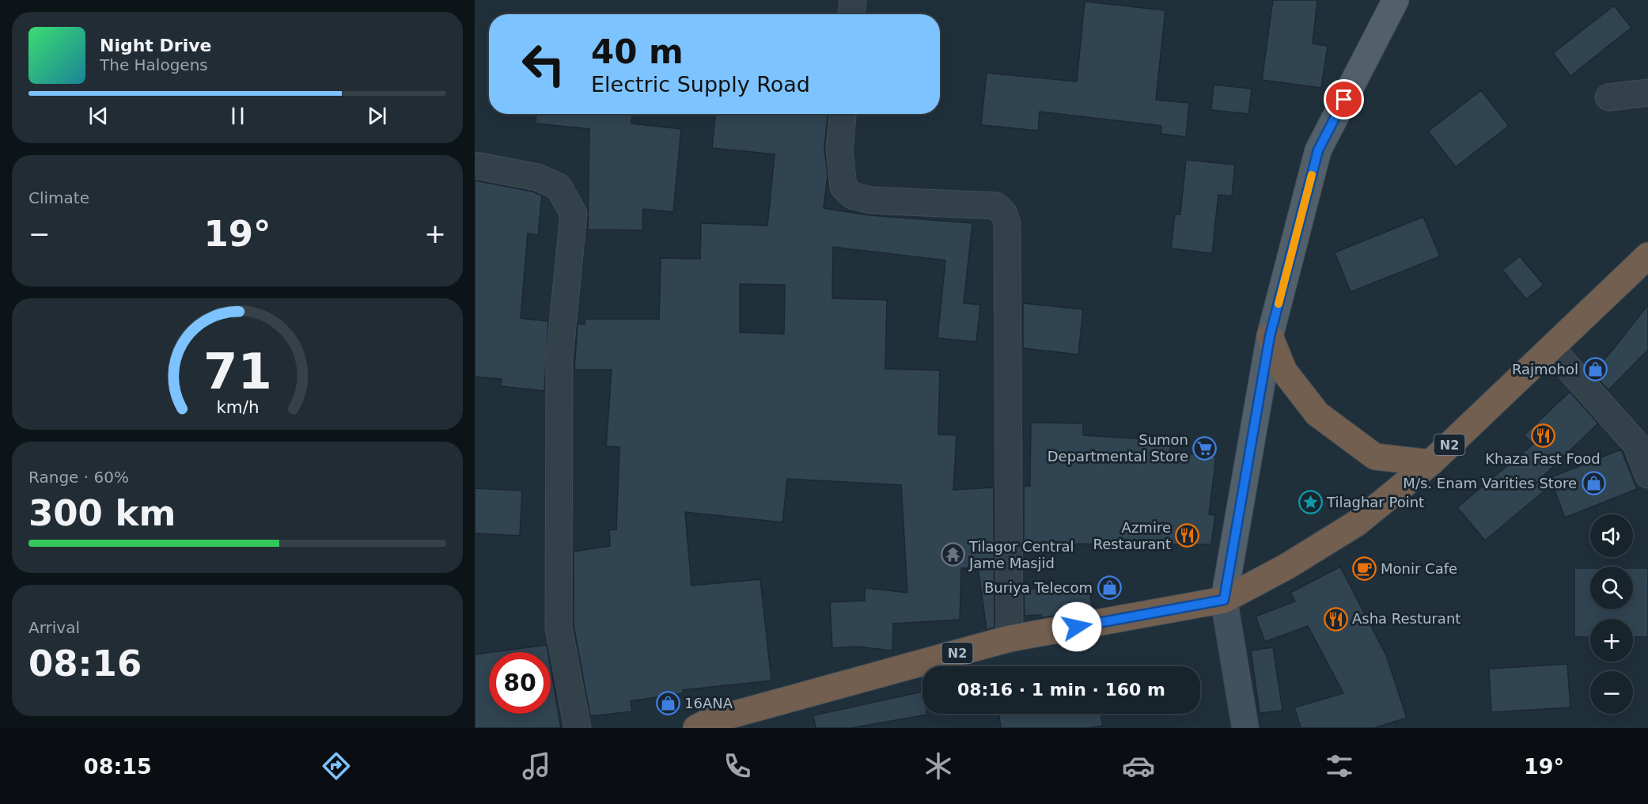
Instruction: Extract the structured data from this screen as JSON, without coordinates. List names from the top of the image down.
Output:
{
  "streets": {
    "highway": ["N2"]
  },
  "places": {
    "shop": [
      "Rajmohol",
      "M/s. Enam Varities Store",
      "Buriya Telecom",
      "16ANA"
    ],
    "restaurant": ["Khaza Fast Food", "Azmire Restaurant", "Asha Resturant"],
    "supermarket": ["Sumon Departmental Store"],
    "place": ["Tilaghar Point"],
    "temple": ["Tilagor Central Jame Masjid"],
    "cafe": ["Monir Cafe"]
  },
  "page": {
    "turn": ["40 m", "Electric Supply Road"],
    "song": ["Night Drive", "The Halogens"],
    "tile": [
      "Climate",
      ["Range · 60%", "300 km"],
      ["Arrival", "08:16"]
    ],
    "heat": ["−", "19°", "+"],
    "map_buttons": ["+", "−"],
    "limit": "80",
    "trip": "08:16 · 1 min · 160 m",
    "tabs": ["08:15", "19°"],
    "gauge": ["71", "km/h"]
  }
}
